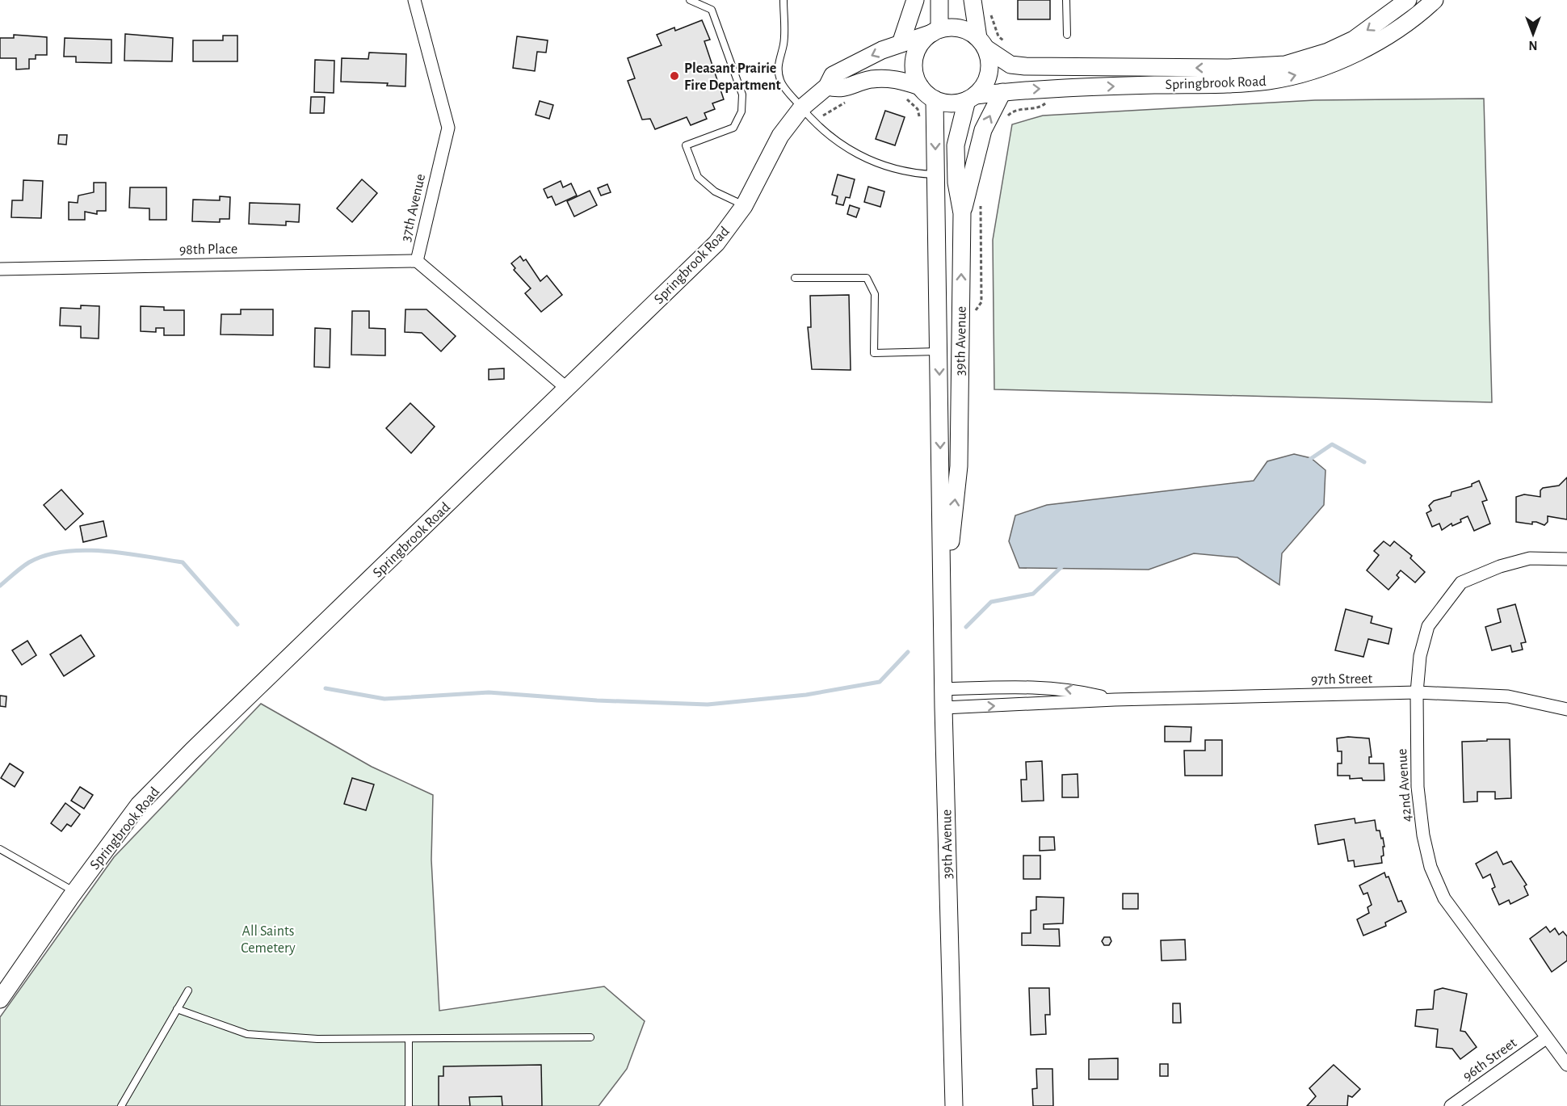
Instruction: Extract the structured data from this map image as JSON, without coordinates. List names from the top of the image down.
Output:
{
  "streets": {
    "street": [
      "Springbrook Road",
      "37th Avenue",
      "98th Place",
      "39th Avenue",
      "97th Street",
      "42nd Avenue",
      "96th Street"
    ]
  },
  "crossings": [
    ["Springbrook Road", "37th Avenue"],
    ["Springbrook Road", "39th Avenue"],
    ["37th Avenue", "98th Place"],
    ["39th Avenue", "97th Street"],
    ["97th Street", "42nd Avenue"],
    ["42nd Avenue", "96th Street"]
  ],
  "parks": ["All Saints Cemetery"],
  "places": ["Pleasant Prairie Fire Department"],
  "north": "bottom"
}
